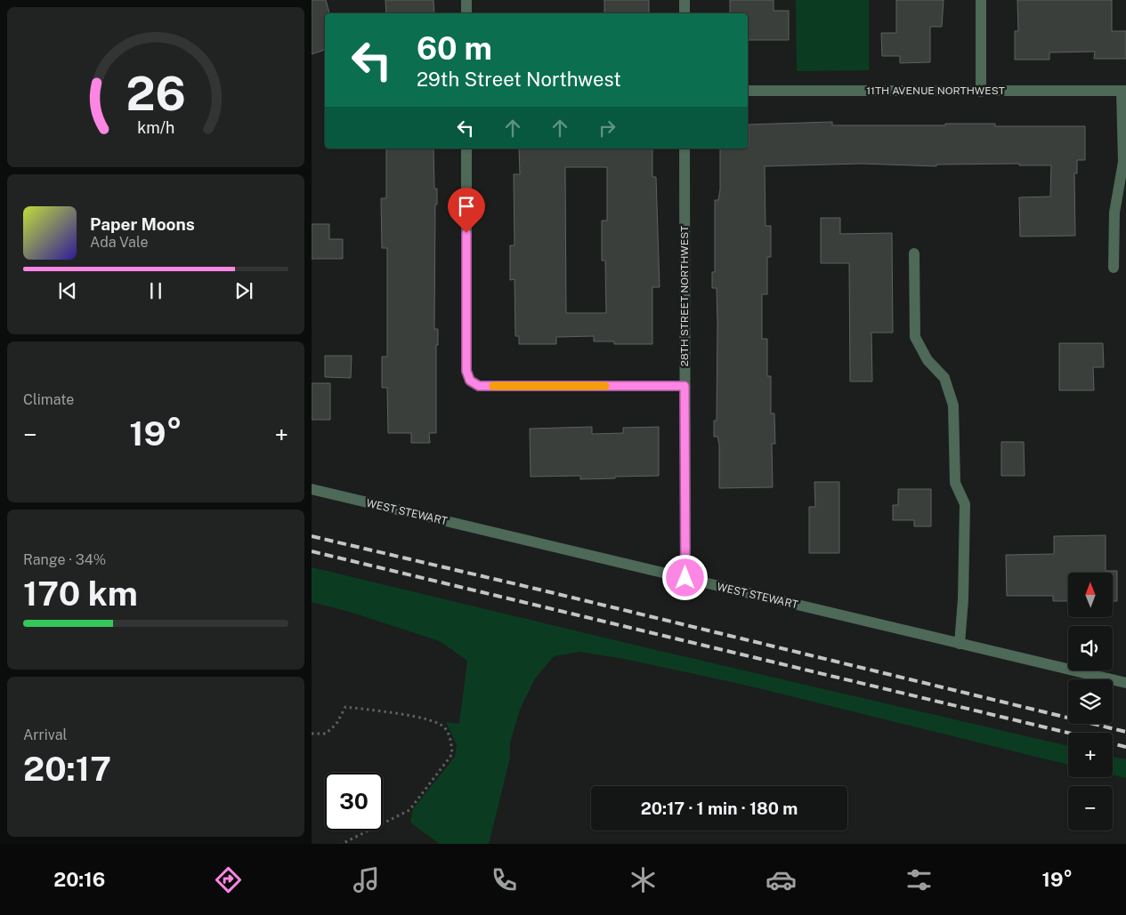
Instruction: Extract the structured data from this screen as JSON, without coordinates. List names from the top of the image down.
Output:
{
  "streets": {
    "street": ["11TH AVENUE NORTHWEST", "28TH STREET NORTHWEST", "WEST STEWART"]
  },
  "crossings": [
    ["28TH STREET NORTHWEST", "WEST STEWART"]
  ],
  "north": "top",
  "page": {
    "turn": ["60 m", "29th Street Northwest"],
    "song": ["Paper Moons", "Ada Vale"],
    "tile": [
      "Climate",
      ["Range · 34%", "170 km"],
      ["Arrival", "20:17"]
    ],
    "heat": ["−", "19°", "+"],
    "map_buttons": ["+", "−"],
    "limit": "30",
    "trip": "20:17 · 1 min · 180 m",
    "tabs": ["20:16", "19°"],
    "gauge": ["26", "km/h"]
  }
}
